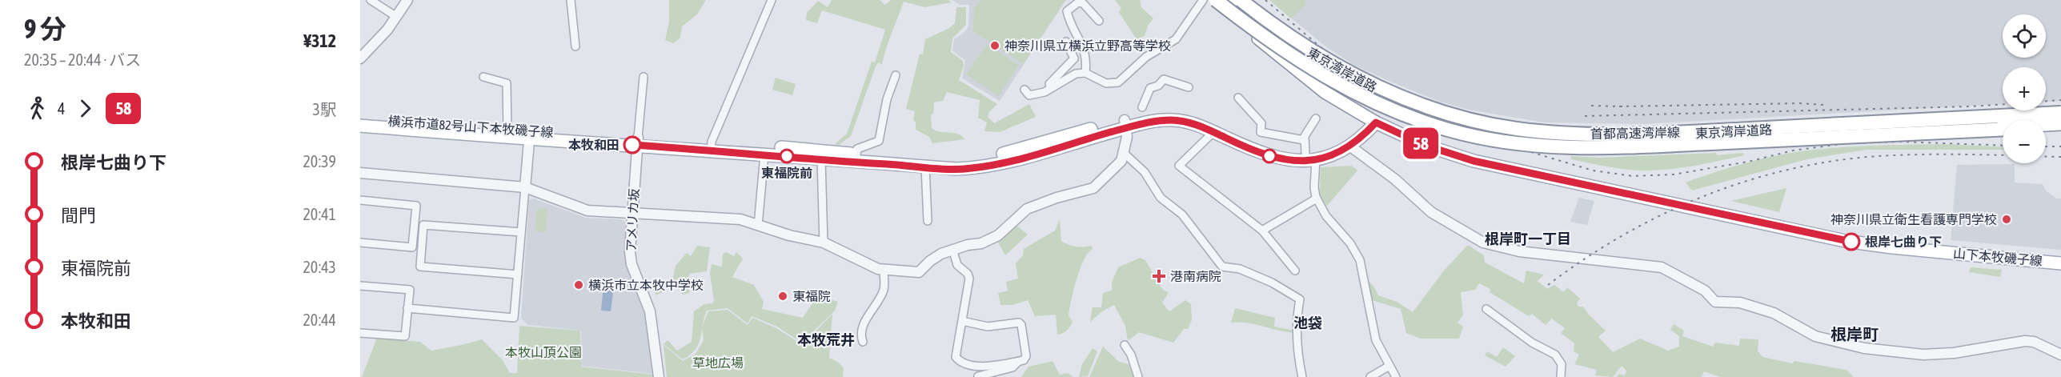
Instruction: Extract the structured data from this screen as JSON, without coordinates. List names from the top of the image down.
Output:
{
  "streets": {
    "highway": ["首都高速湾岸線"],
    "main road": ["東京湾岸道路", "横浜市道82号山下本牧磯子線", "山下本牧磯子線"],
    "street": ["アメリカ坂"]
  },
  "crossings": [
    ["東京湾岸道路", "首都高速湾岸線"],
    ["東京湾岸道路", "山下本牧磯子線"],
    ["横浜市道82号山下本牧磯子線", "アメリカ坂"]
  ],
  "districts": [
    "根岸町一丁目",
    "池袋",
    "根岸町",
    "本牧荒井"
  ],
  "parks": ["本牧山頂公園", "草地広場"],
  "places": {
    "other": [
      "神奈川県立横浜立野高等学校",
      "本牧和田",
      "東福院前",
      "神奈川県立衛生看護専門学校",
      "根岸七曲り下",
      "横浜市立本牧中学校",
      "東福院"
    ],
    "health": ["港南病院"]
  },
  "lines": ["bus line 58"],
  "page": {
    "heading": ["9 分", "20:35 – 20:44 · バス", "¥312"],
    "on_map": "58",
    "map_buttons": ["+", "−"],
    "legs": ["4", "58", "3駅"],
    "list": [
      {
        "name": "根岸七曲り下",
        "value": "20:39"
      },
      {
        "name": "間門",
        "value": "20:41"
      },
      {
        "name": "東福院前",
        "value": "20:43"
      },
      {
        "name": "本牧和田",
        "value": "20:44"
      }
    ]
  }
}
